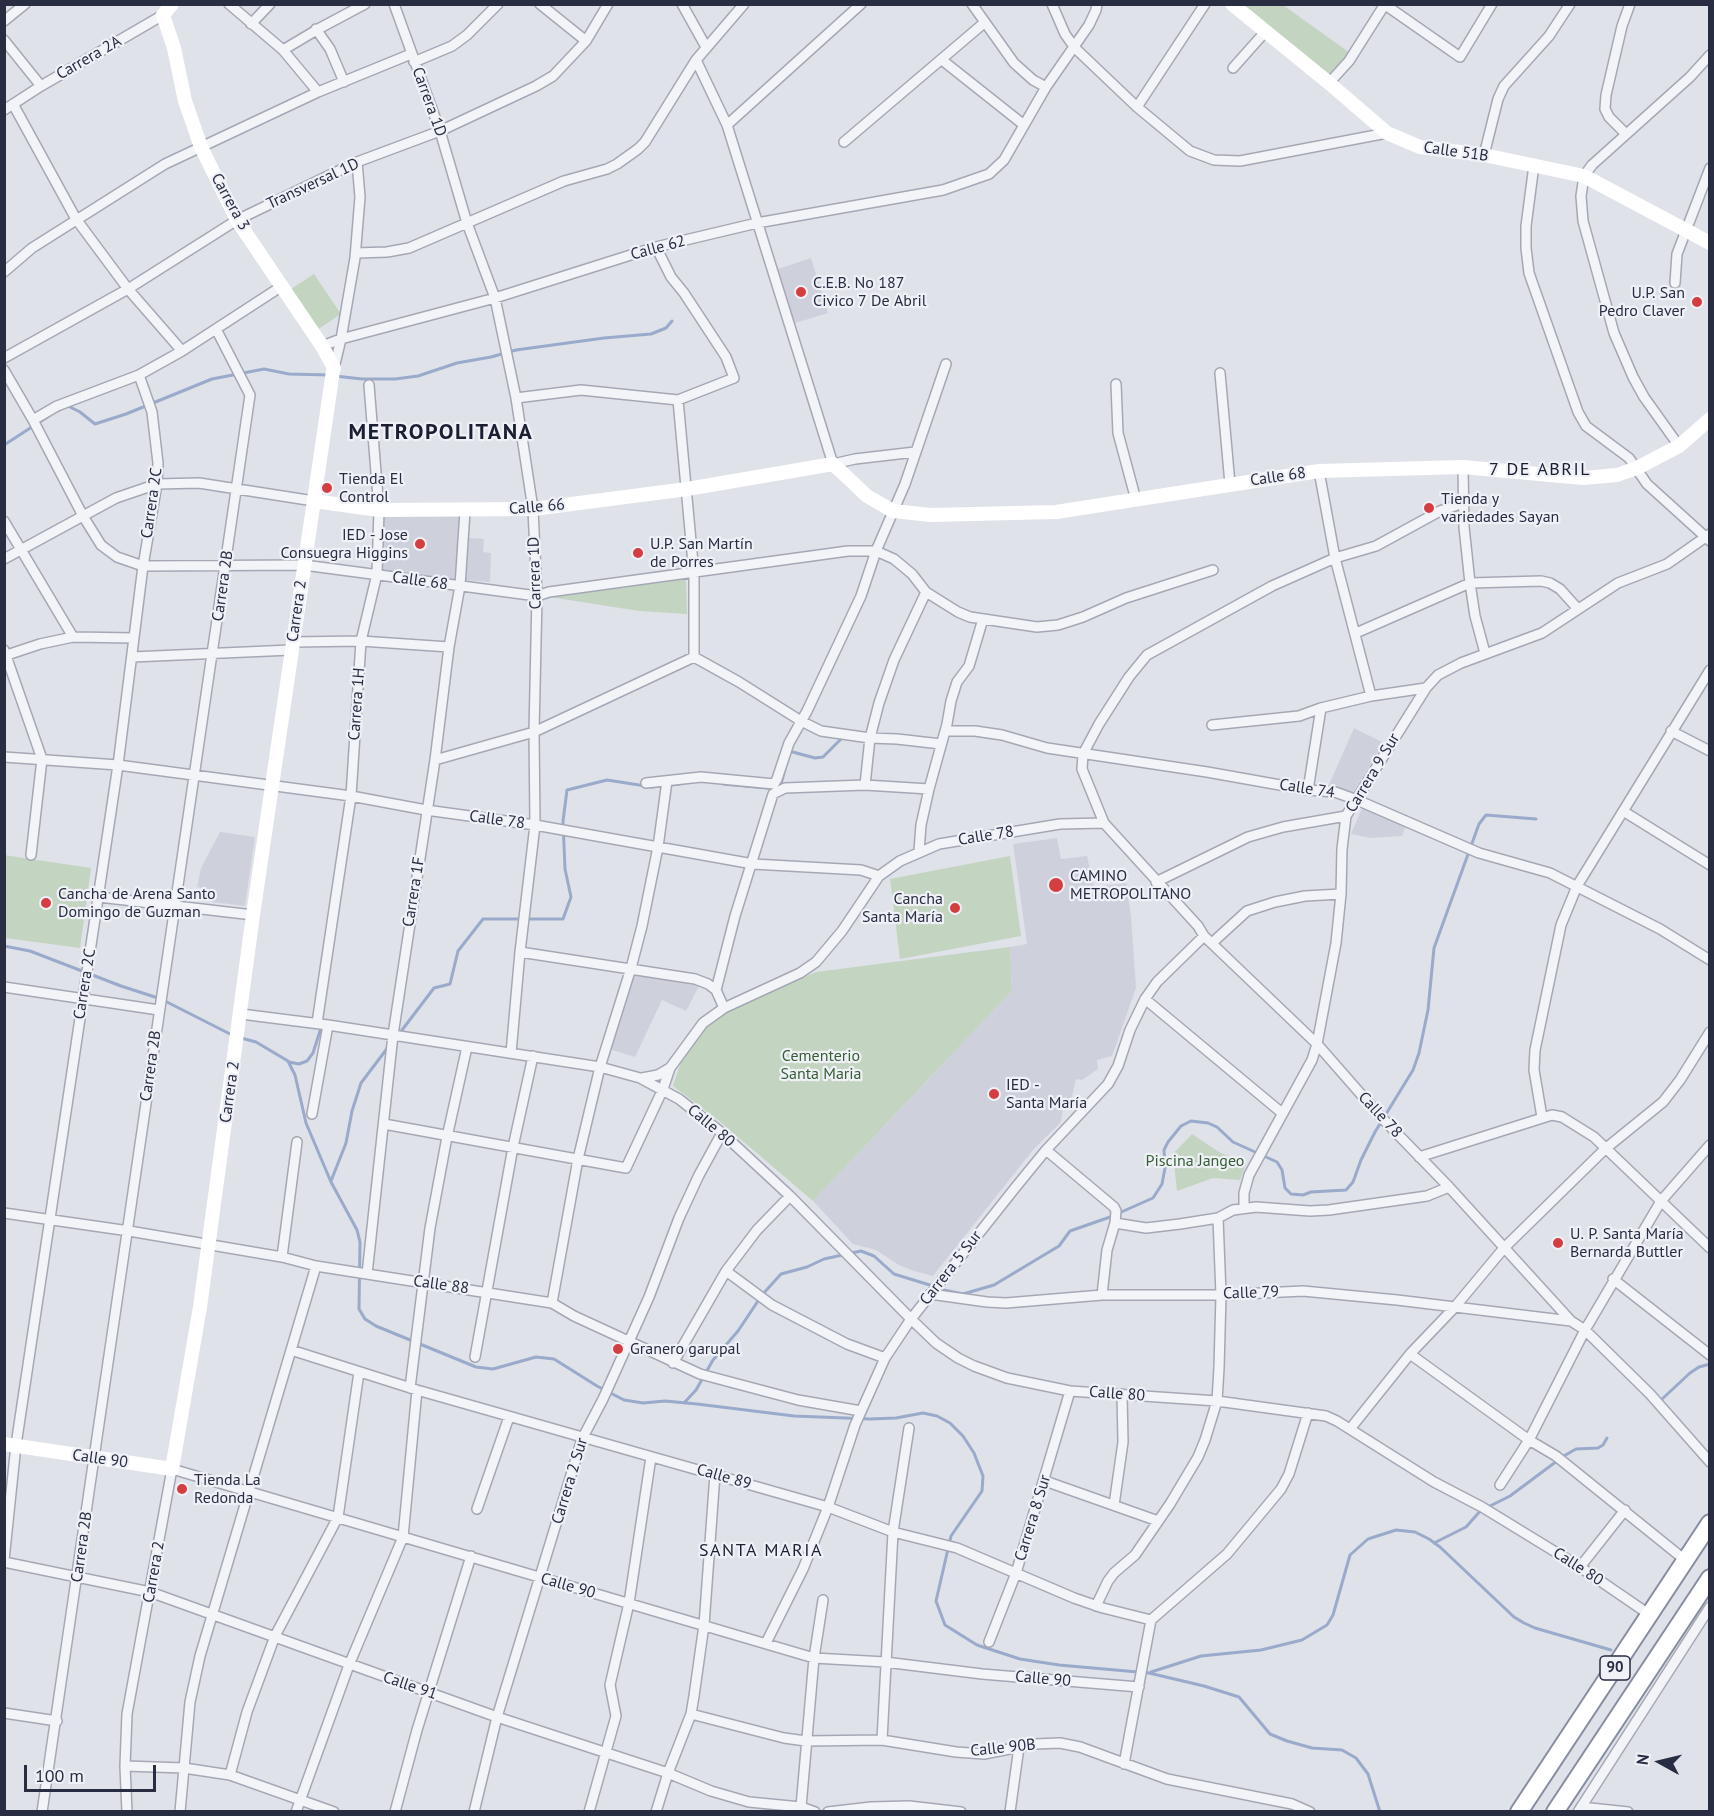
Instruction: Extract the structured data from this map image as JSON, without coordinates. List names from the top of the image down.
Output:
{
  "streets": {
    "highway": ["90"],
    "street": [
      "Carrera 2A",
      "Carrera 1D",
      "Calle 51B",
      "Transversal 1D",
      "Carrera 3",
      "Calle 62",
      "Calle 68",
      "Carrera 2C",
      "Calle 66",
      "Carrera 2B",
      "Carrera 2",
      "Carrera 1H",
      "Carrera 9 Sur",
      "Calle 74",
      "Calle 78",
      "Carrera 1F",
      "Calle 80",
      "Carrera 5 Sur",
      "Calle 88",
      "Calle 79",
      "Calle 90",
      "Calle 89",
      "Carrera 2 Sur",
      "Carrera 8 Sur",
      "Calle 91",
      "Calle 90B"
    ]
  },
  "crossings": [
    ["Carrera 2A", "Carrera 3"],
    ["Carrera 1D", "Transversal 1D"],
    ["Carrera 1D", "Calle 62"],
    ["Carrera 1D", "Calle 68"],
    ["Carrera 1D", "Calle 66"],
    ["Carrera 1D", "Calle 78"],
    ["Carrera 1D", "Calle 80"],
    ["Transversal 1D", "Carrera 3"],
    ["Transversal 1D", "Carrera 2"],
    ["Carrera 3", "Calle 62"],
    ["Carrera 3", "Carrera 2"],
    ["Calle 62", "Carrera 2"],
    ["Calle 68", "Carrera 2C"],
    ["Calle 68", "Calle 66"],
    ["Calle 68", "Carrera 2B"],
    ["Calle 68", "Carrera 2"],
    ["Calle 68", "Carrera 1H"],
    ["Calle 68", "Carrera 1F"],
    ["Carrera 2C", "Calle 66"],
    ["Carrera 2C", "Calle 78"],
    ["Carrera 2C", "Calle 88"],
    ["Carrera 2C", "Calle 90"],
    ["Carrera 2C", "Calle 91"],
    ["Calle 66", "Carrera 2B"],
    ["Calle 66", "Carrera 2"],
    ["Calle 66", "Carrera 1H"],
    ["Calle 66", "Carrera 1F"],
    ["Carrera 2B", "Calle 78"],
    ["Carrera 2B", "Calle 88"],
    ["Carrera 2B", "Calle 90"],
    ["Carrera 2B", "Calle 91"],
    ["Carrera 2", "Calle 78"],
    ["Carrera 2", "Calle 80"],
    ["Carrera 2", "Calle 88"],
    ["Carrera 2", "Calle 90"],
    ["Carrera 2", "Calle 91"],
    ["Carrera 1H", "Calle 78"],
    ["Carrera 1H", "Calle 80"],
    ["Carrera 9 Sur", "Calle 74"],
    ["Carrera 9 Sur", "Calle 78"],
    ["Calle 78", "Carrera 1F"],
    ["Calle 78", "Carrera 5 Sur"],
    ["Calle 78", "Calle 79"],
    ["Carrera 1F", "Calle 80"],
    ["Carrera 1F", "Calle 88"],
    ["Calle 80", "Carrera 5 Sur"],
    ["Calle 80", "Carrera 2 Sur"],
    ["Calle 80", "Carrera 8 Sur"],
    ["Calle 80", "90"],
    ["Carrera 5 Sur", "Calle 88"],
    ["Carrera 5 Sur", "Calle 79"],
    ["Carrera 5 Sur", "Calle 90"],
    ["Carrera 5 Sur", "Calle 89"],
    ["Calle 88", "Carrera 2 Sur"],
    ["Calle 90", "Carrera 2 Sur"],
    ["Calle 89", "Carrera 2 Sur"],
    ["Calle 89", "Carrera 8 Sur"],
    ["Carrera 2 Sur", "Calle 91"]
  ],
  "districts": ["METROPOLITANA", "7 DE ABRIL", "SANTA MARIA"],
  "parks": ["Cementerio Santa Maria", "Piscina Jangeo"],
  "places": [
    "C.E.B. No 187 Civico 7 De Abril",
    "U.P. San Pedro Claver",
    "Tienda El Control",
    "Tienda y variedades Sayan",
    "IED - Jose Consuegra Higgins",
    "U.P. San Martín de Porres",
    "CAMINO METROPOLITANO",
    "Cancha de Arena Santo Domingo de Guzman",
    "Cancha Santa María",
    "IED - Santa María",
    "U. P. Santa María Bernarda Buttler",
    "Granero garupal",
    "Tienda La Redonda"
  ],
  "scale_bar": "100 m",
  "north": "left"
}
